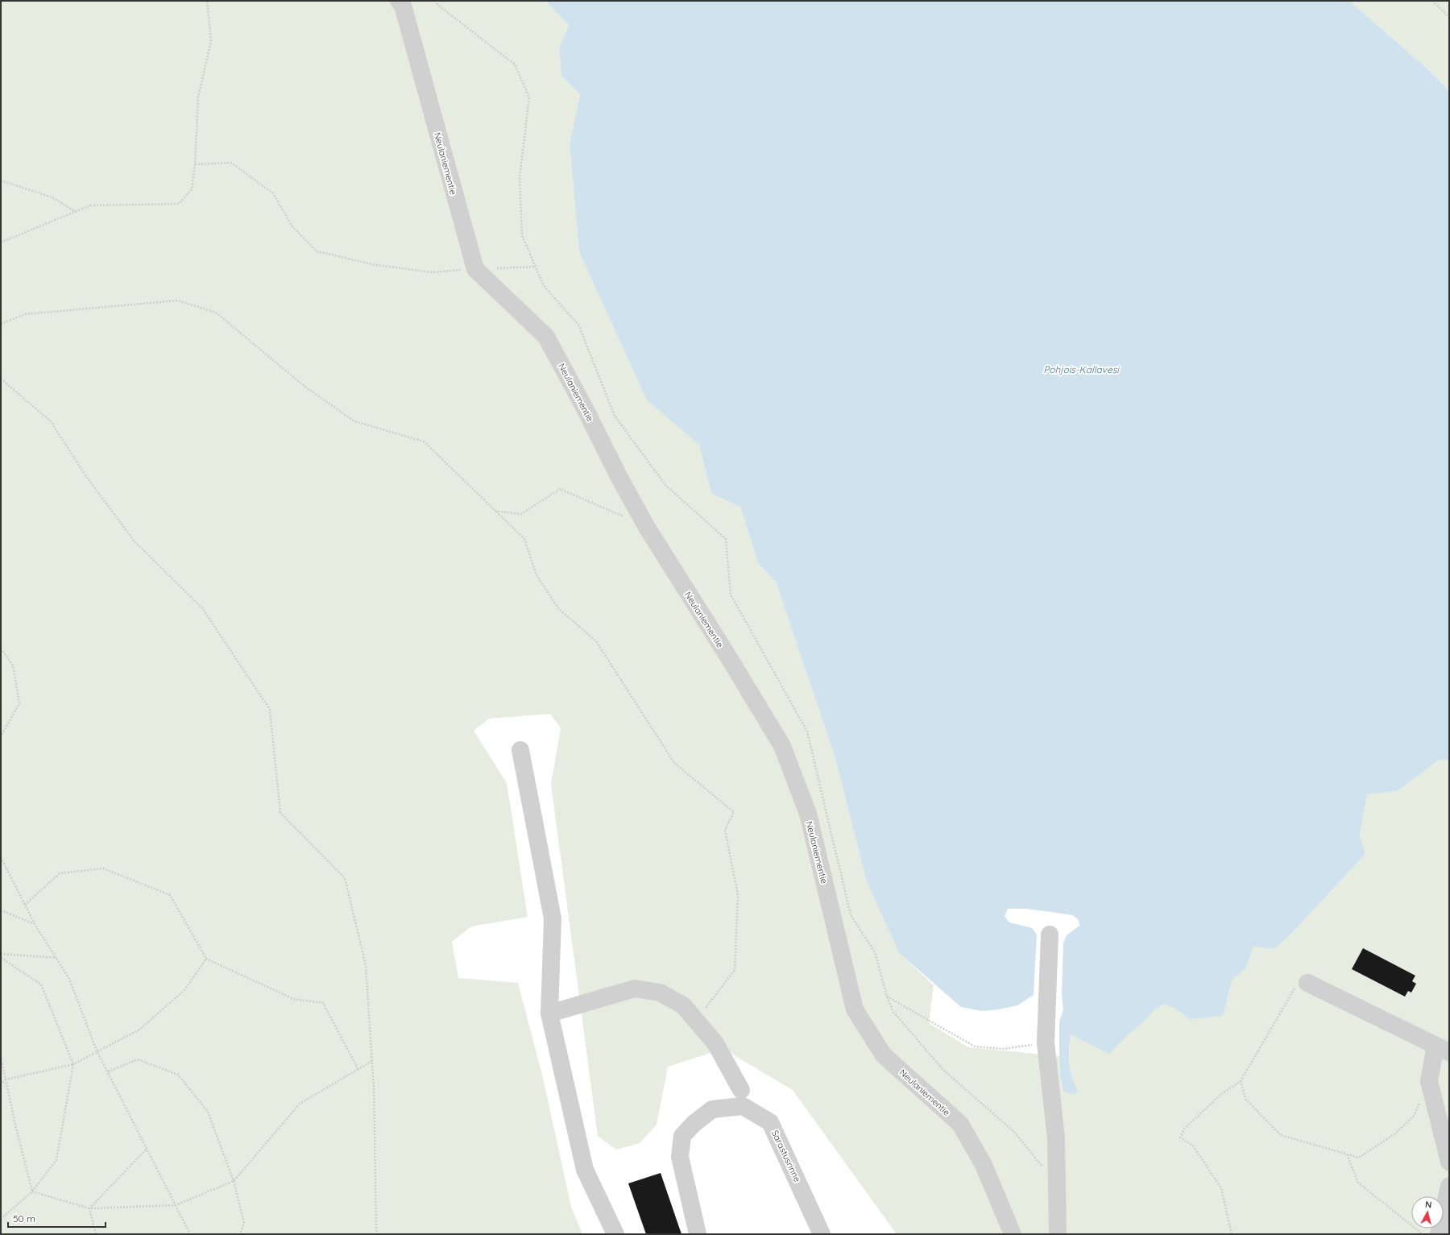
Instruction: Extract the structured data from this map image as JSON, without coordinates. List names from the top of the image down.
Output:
{
  "streets": {
    "street": ["Neulaniementie", "Sarastusrinne"]
  },
  "water": ["Pohjois-Kallavesi"],
  "scale_bar": "50 m",
  "north": "top"
}
